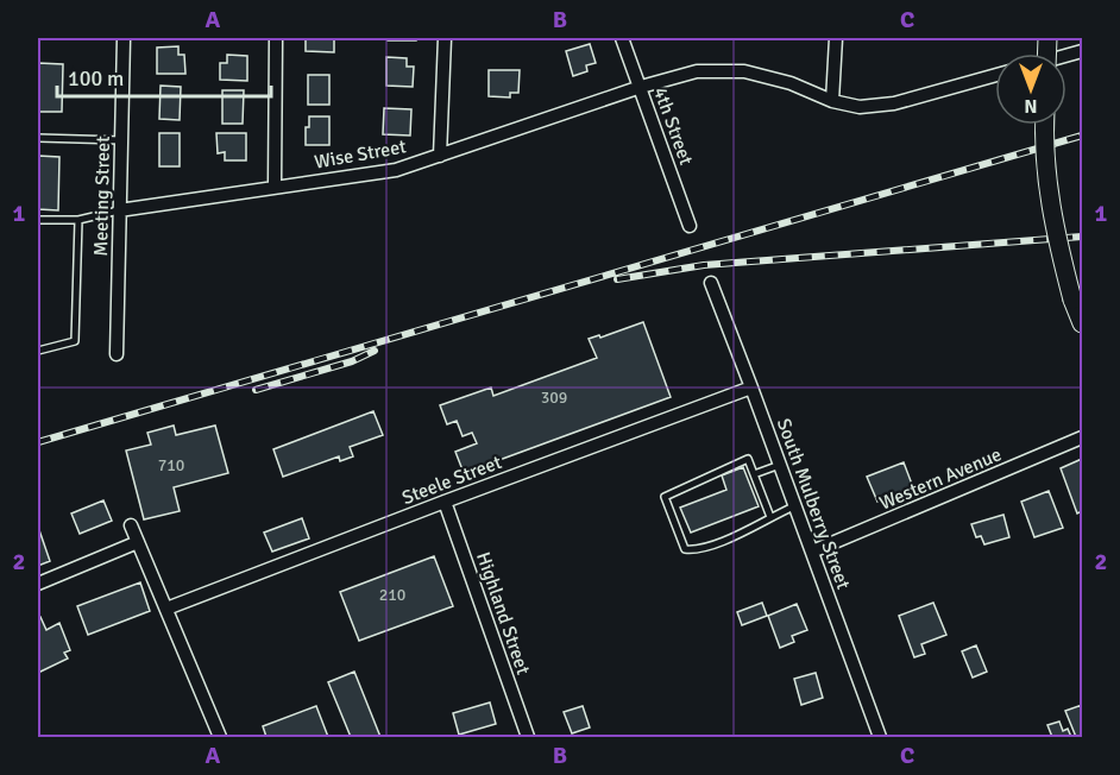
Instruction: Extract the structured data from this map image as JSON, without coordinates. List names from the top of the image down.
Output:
{
  "streets": {
    "street": [
      "4th Street",
      "Wise Street",
      "Meeting Street",
      "Western Avenue",
      "Steele Street",
      "South Mulberry Street",
      "Highland Street"
    ]
  },
  "crossings": [
    ["4th Street", "Wise Street"],
    ["Wise Street", "Meeting Street"],
    ["Western Avenue", "South Mulberry Street"],
    ["Steele Street", "South Mulberry Street"],
    ["Steele Street", "Highland Street"]
  ],
  "house_numbers": ["309", "710", "210"],
  "scale_bar": "100 m",
  "north": "bottom",
  "grid": {
    "columns": ["A", "B", "C"],
    "rows": ["1", "2"]
  }
}
